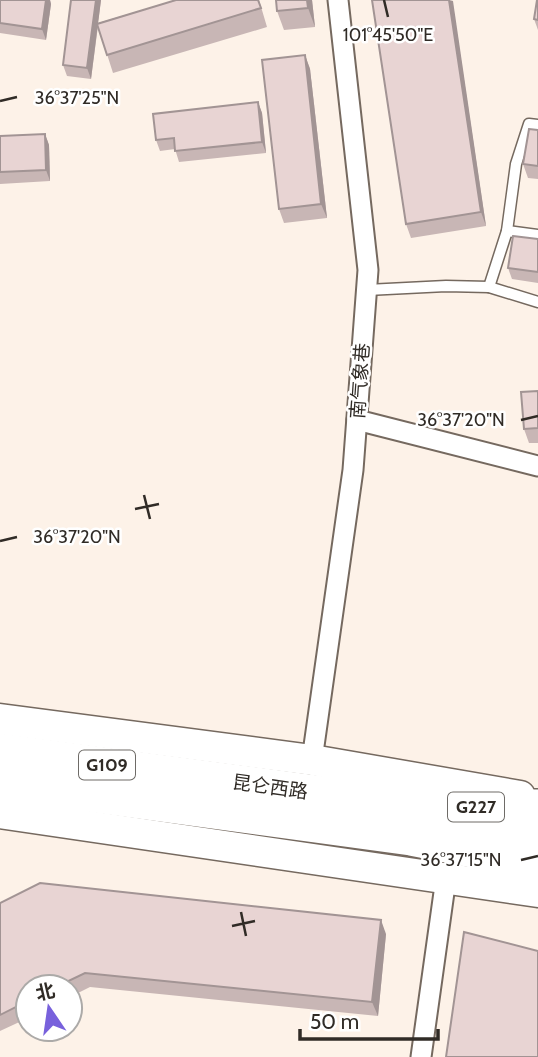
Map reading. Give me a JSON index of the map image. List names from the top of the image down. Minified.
{"streets":{"highway":["G109","昆仑西路","G227"],"street":["南气象巷"]},"crossings":[["昆仑西路","G227"]],"scale_bar":"50 m","north":"top","coordinates":["101°45'50\"E","36°37'25\"N","36°37'20\"N","36°37'15\"N"]}
